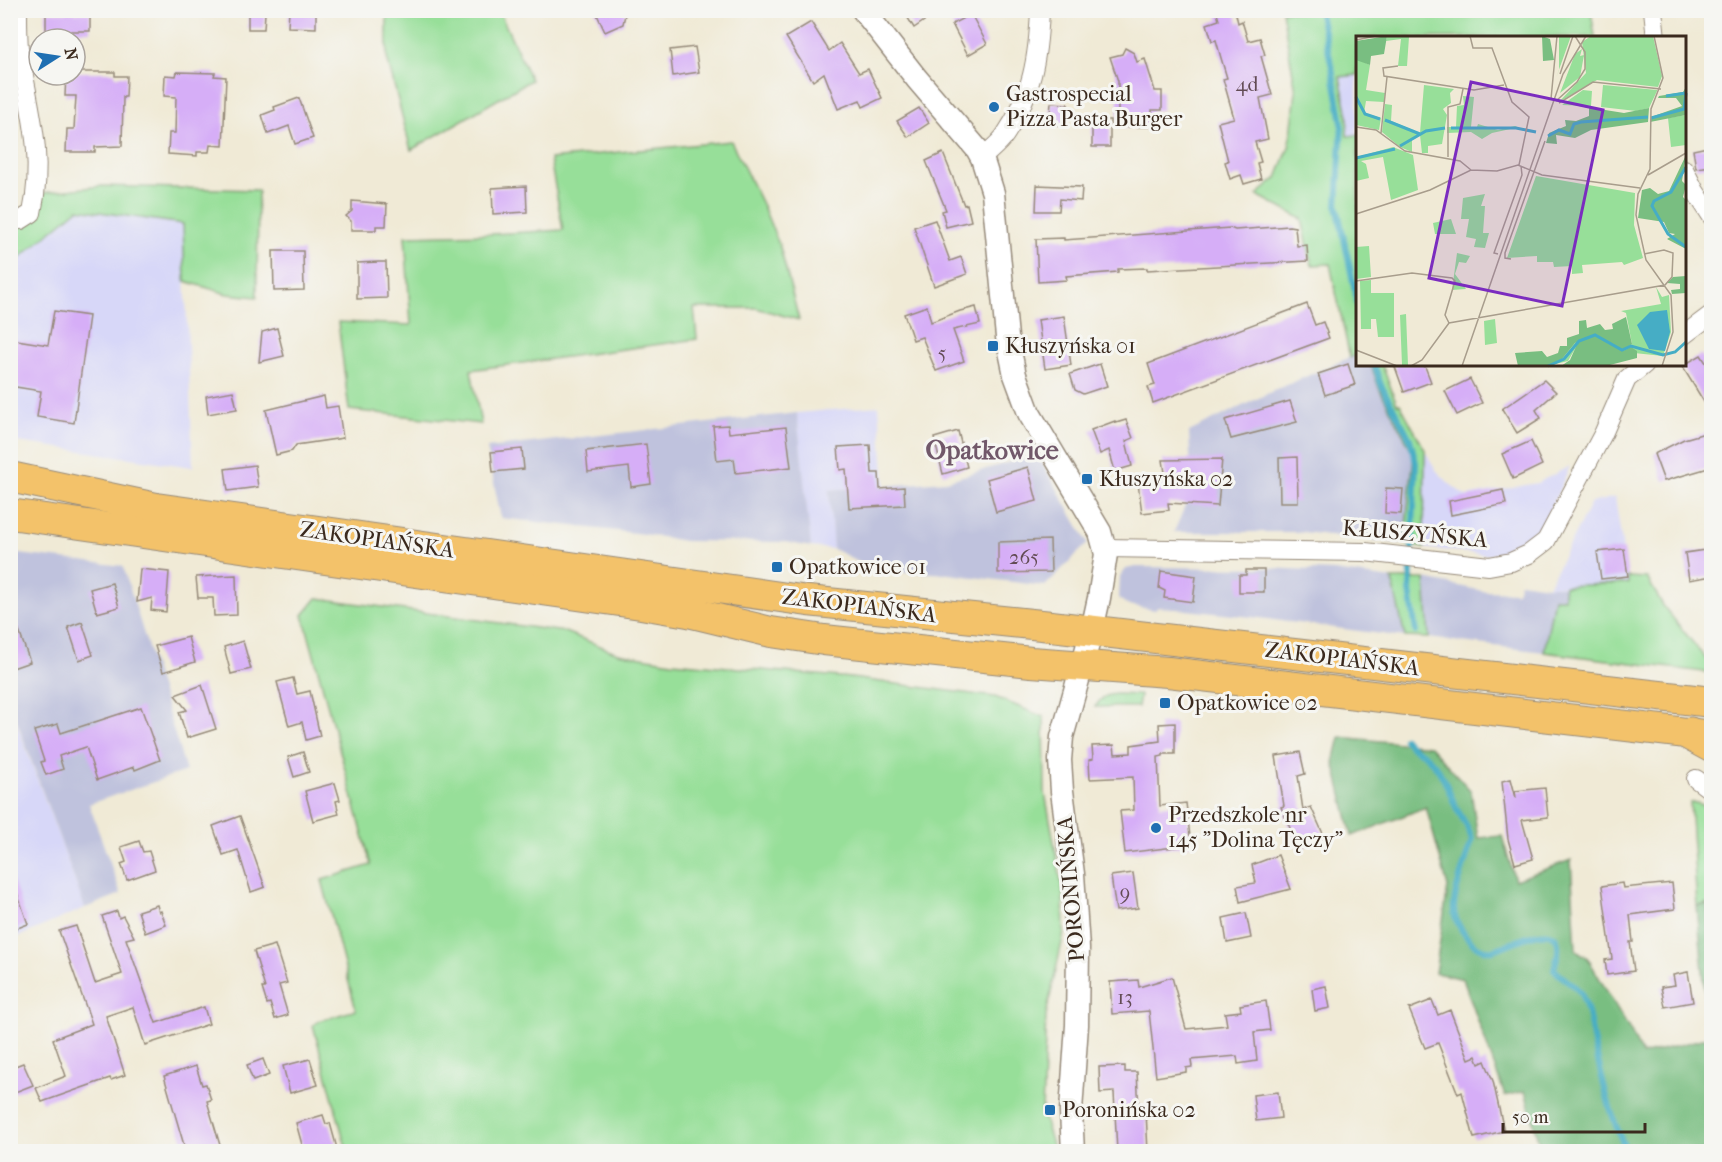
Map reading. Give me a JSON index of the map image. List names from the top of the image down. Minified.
{"streets":{"highway":["ZAKOPIAŃSKA"],"street":["KŁUSZYŃSKA","PORONIŃSKA"]},"crossings":[["KŁUSZYŃSKA","PORONIŃSKA"],["ZAKOPIAŃSKA","PORONIŃSKA"]],"districts":["Opatkowice"],"places":{"other":["Gastrospecial Pizza Pasta Burger","Przedszkole nr 145 \"Dolina Tęczy\""],"transit":["Kłuszyńska 01","Kłuszyńska 02","Opatkowice 01","Opatkowice 02","Poronińska 02"]},"house_numbers":["4d","5","265","9","13"],"scale_bar":"50 m","north":"right"}
